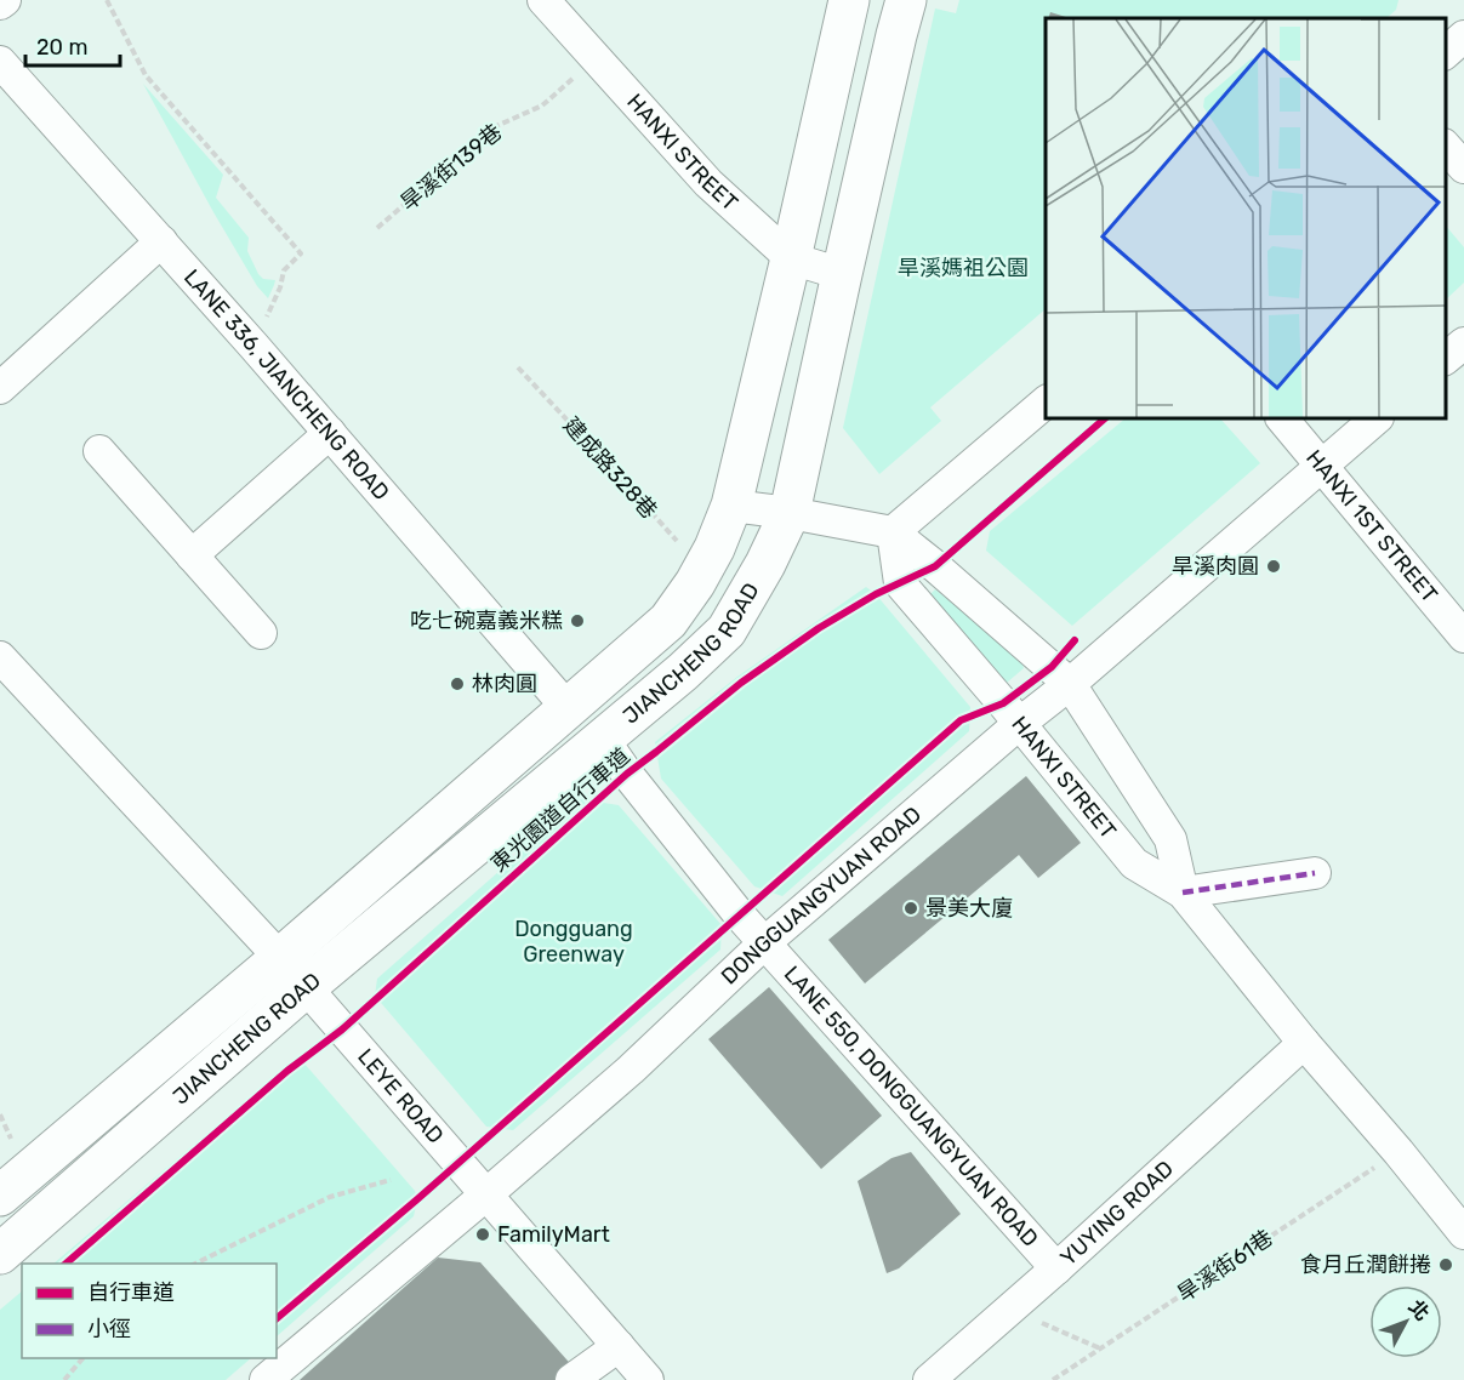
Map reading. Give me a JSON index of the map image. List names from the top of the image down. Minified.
{"streets":{"main road":["JIANCHENG ROAD"],"street":["HANXI STREET","LANE 336, JIANCHENG ROAD","HANXI 1ST STREET","DONGGUANGYUAN ROAD","LEYE ROAD","LANE 550, DONGGUANGYUAN ROAD","YUYING ROAD"],"path":["旱溪街139巷","建成路328巷","旱溪街61巷"],"cycle path":["東光園道自行車道"]},"crossings":[["HANXI STREET","旱溪街139巷"],["HANXI STREET","JIANCHENG ROAD"],["HANXI STREET","DONGGUANGYUAN ROAD"],["HANXI STREET","YUYING ROAD"],["HANXI STREET","旱溪街61巷"],["LANE 336, JIANCHENG ROAD","JIANCHENG ROAD"],["建成路328巷","JIANCHENG ROAD"],["HANXI 1ST STREET","DONGGUANGYUAN ROAD"],["JIANCHENG ROAD","LEYE ROAD"],["JIANCHENG ROAD","LANE 550, DONGGUANGYUAN ROAD"],["DONGGUANGYUAN ROAD","LEYE ROAD"],["DONGGUANGYUAN ROAD","LANE 550, DONGGUANGYUAN ROAD"],["LANE 550, DONGGUANGYUAN ROAD","YUYING ROAD"]],"parks":["旱溪媽祖公園","Dongguang Greenway"],"places":["旱溪肉圓","吃七碗嘉義米糕","林肉圓","景美大廈","FamilyMart","食月丘潤餅捲"],"legend":["自行車道","小徑"],"scale_bar":"20 m","north":"top right"}
